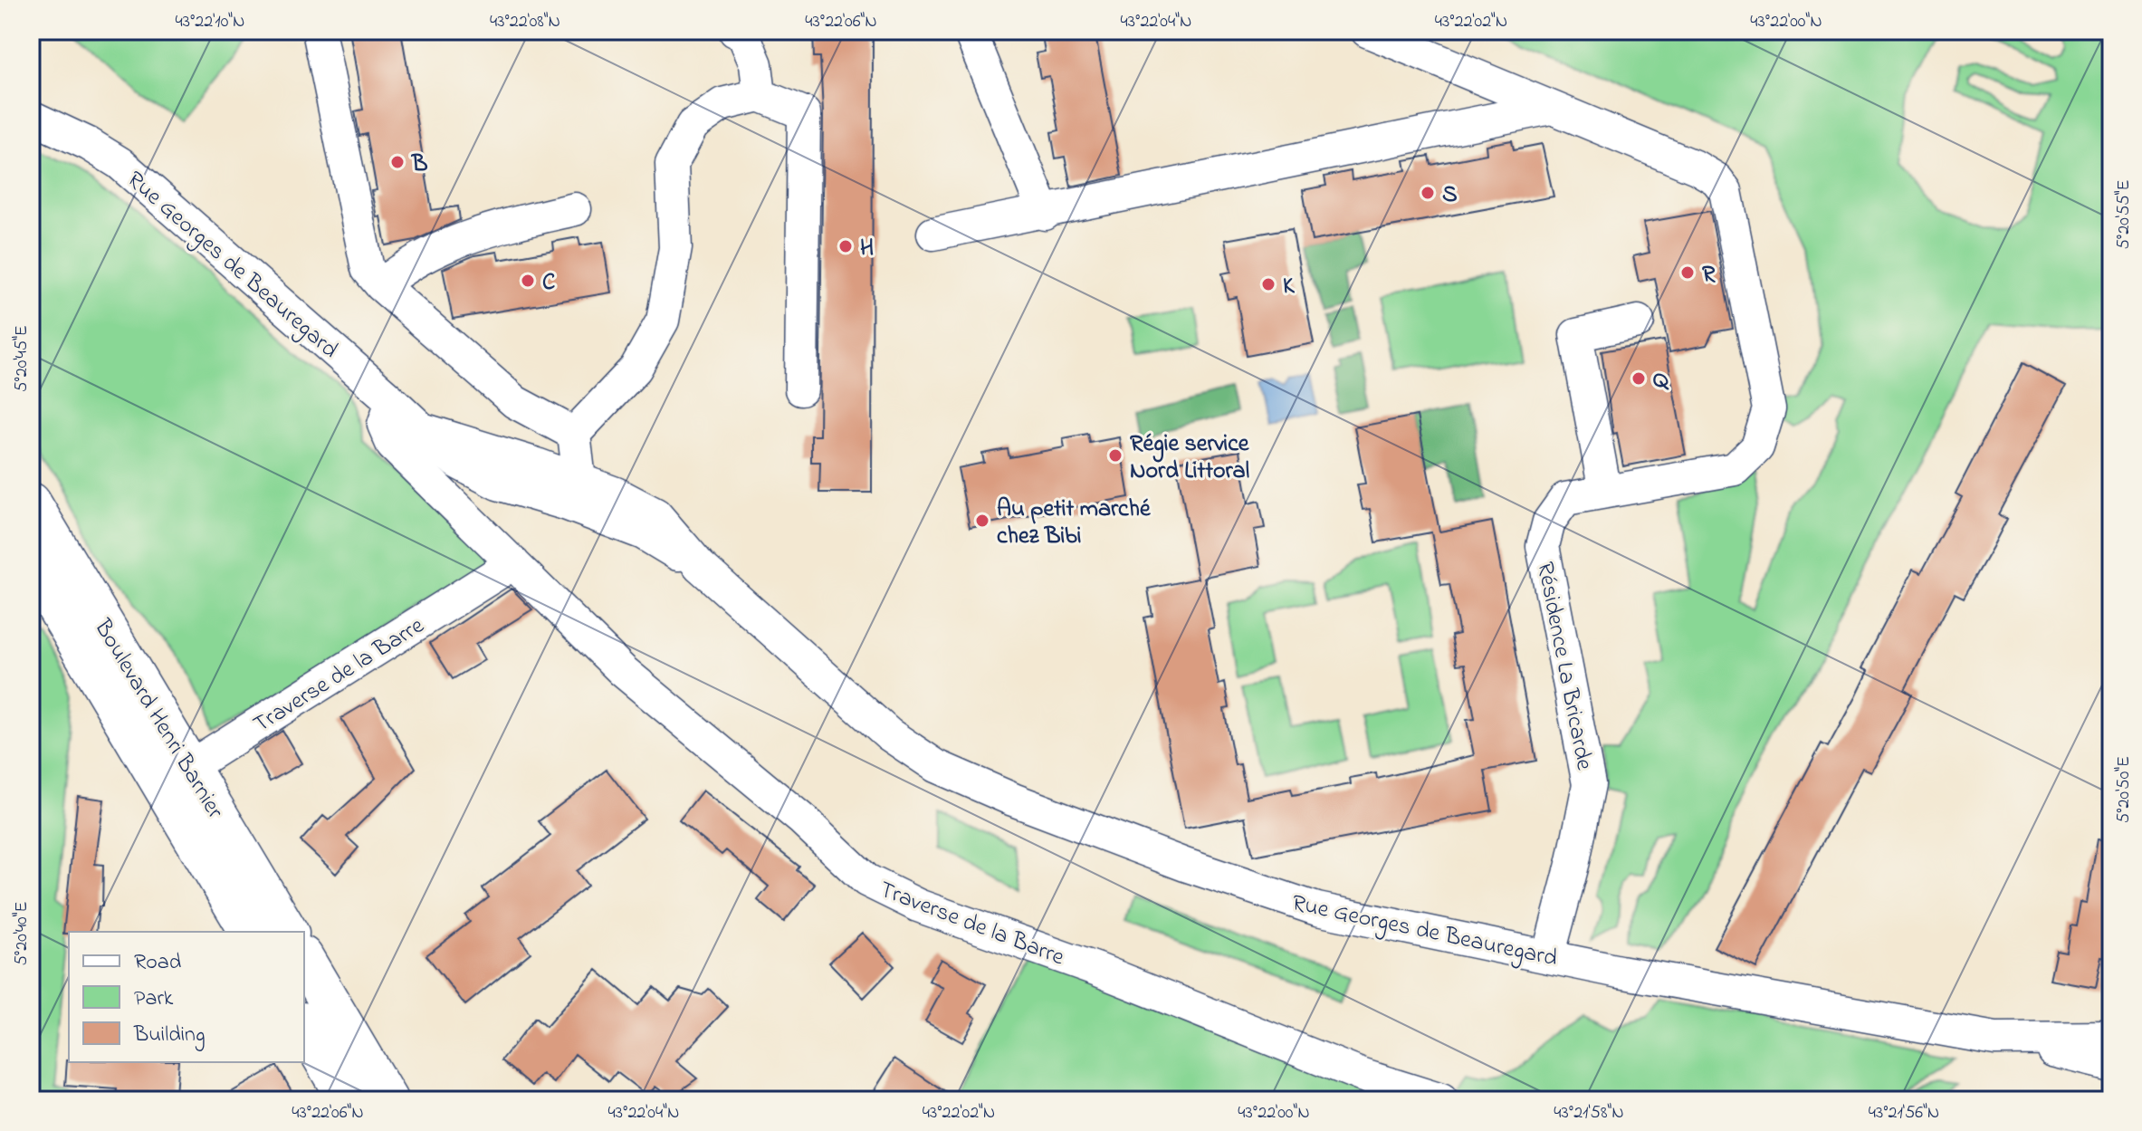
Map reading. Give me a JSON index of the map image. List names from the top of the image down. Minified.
{"streets":{"main road":["Boulevard Henri Barnier"],"street":["Rue Georges de Beauregard","Résidence La Bricarde","Traverse de la Barre"]},"crossings":[["Rue Georges de Beauregard","Résidence La Bricarde"],["Rue Georges de Beauregard","Traverse de la Barre"],["Traverse de la Barre","Boulevard Henri Barnier"]],"places":["B","S","H","R","C","K","Q","Régie service Nord Littoral","Au petit marché chez Bibi"],"legend":["Road","Park","Building"],"coordinates":["43°22'10\"N","43°22'08\"N","43°22'06\"N","43°22'04\"N","43°22'02\"N","43°22'00\"N","5°20'55\"E","5°20'45\"E","5°20'50\"E","5°20'40\"E","43°21'58\"N","43°21'56\"N"]}
